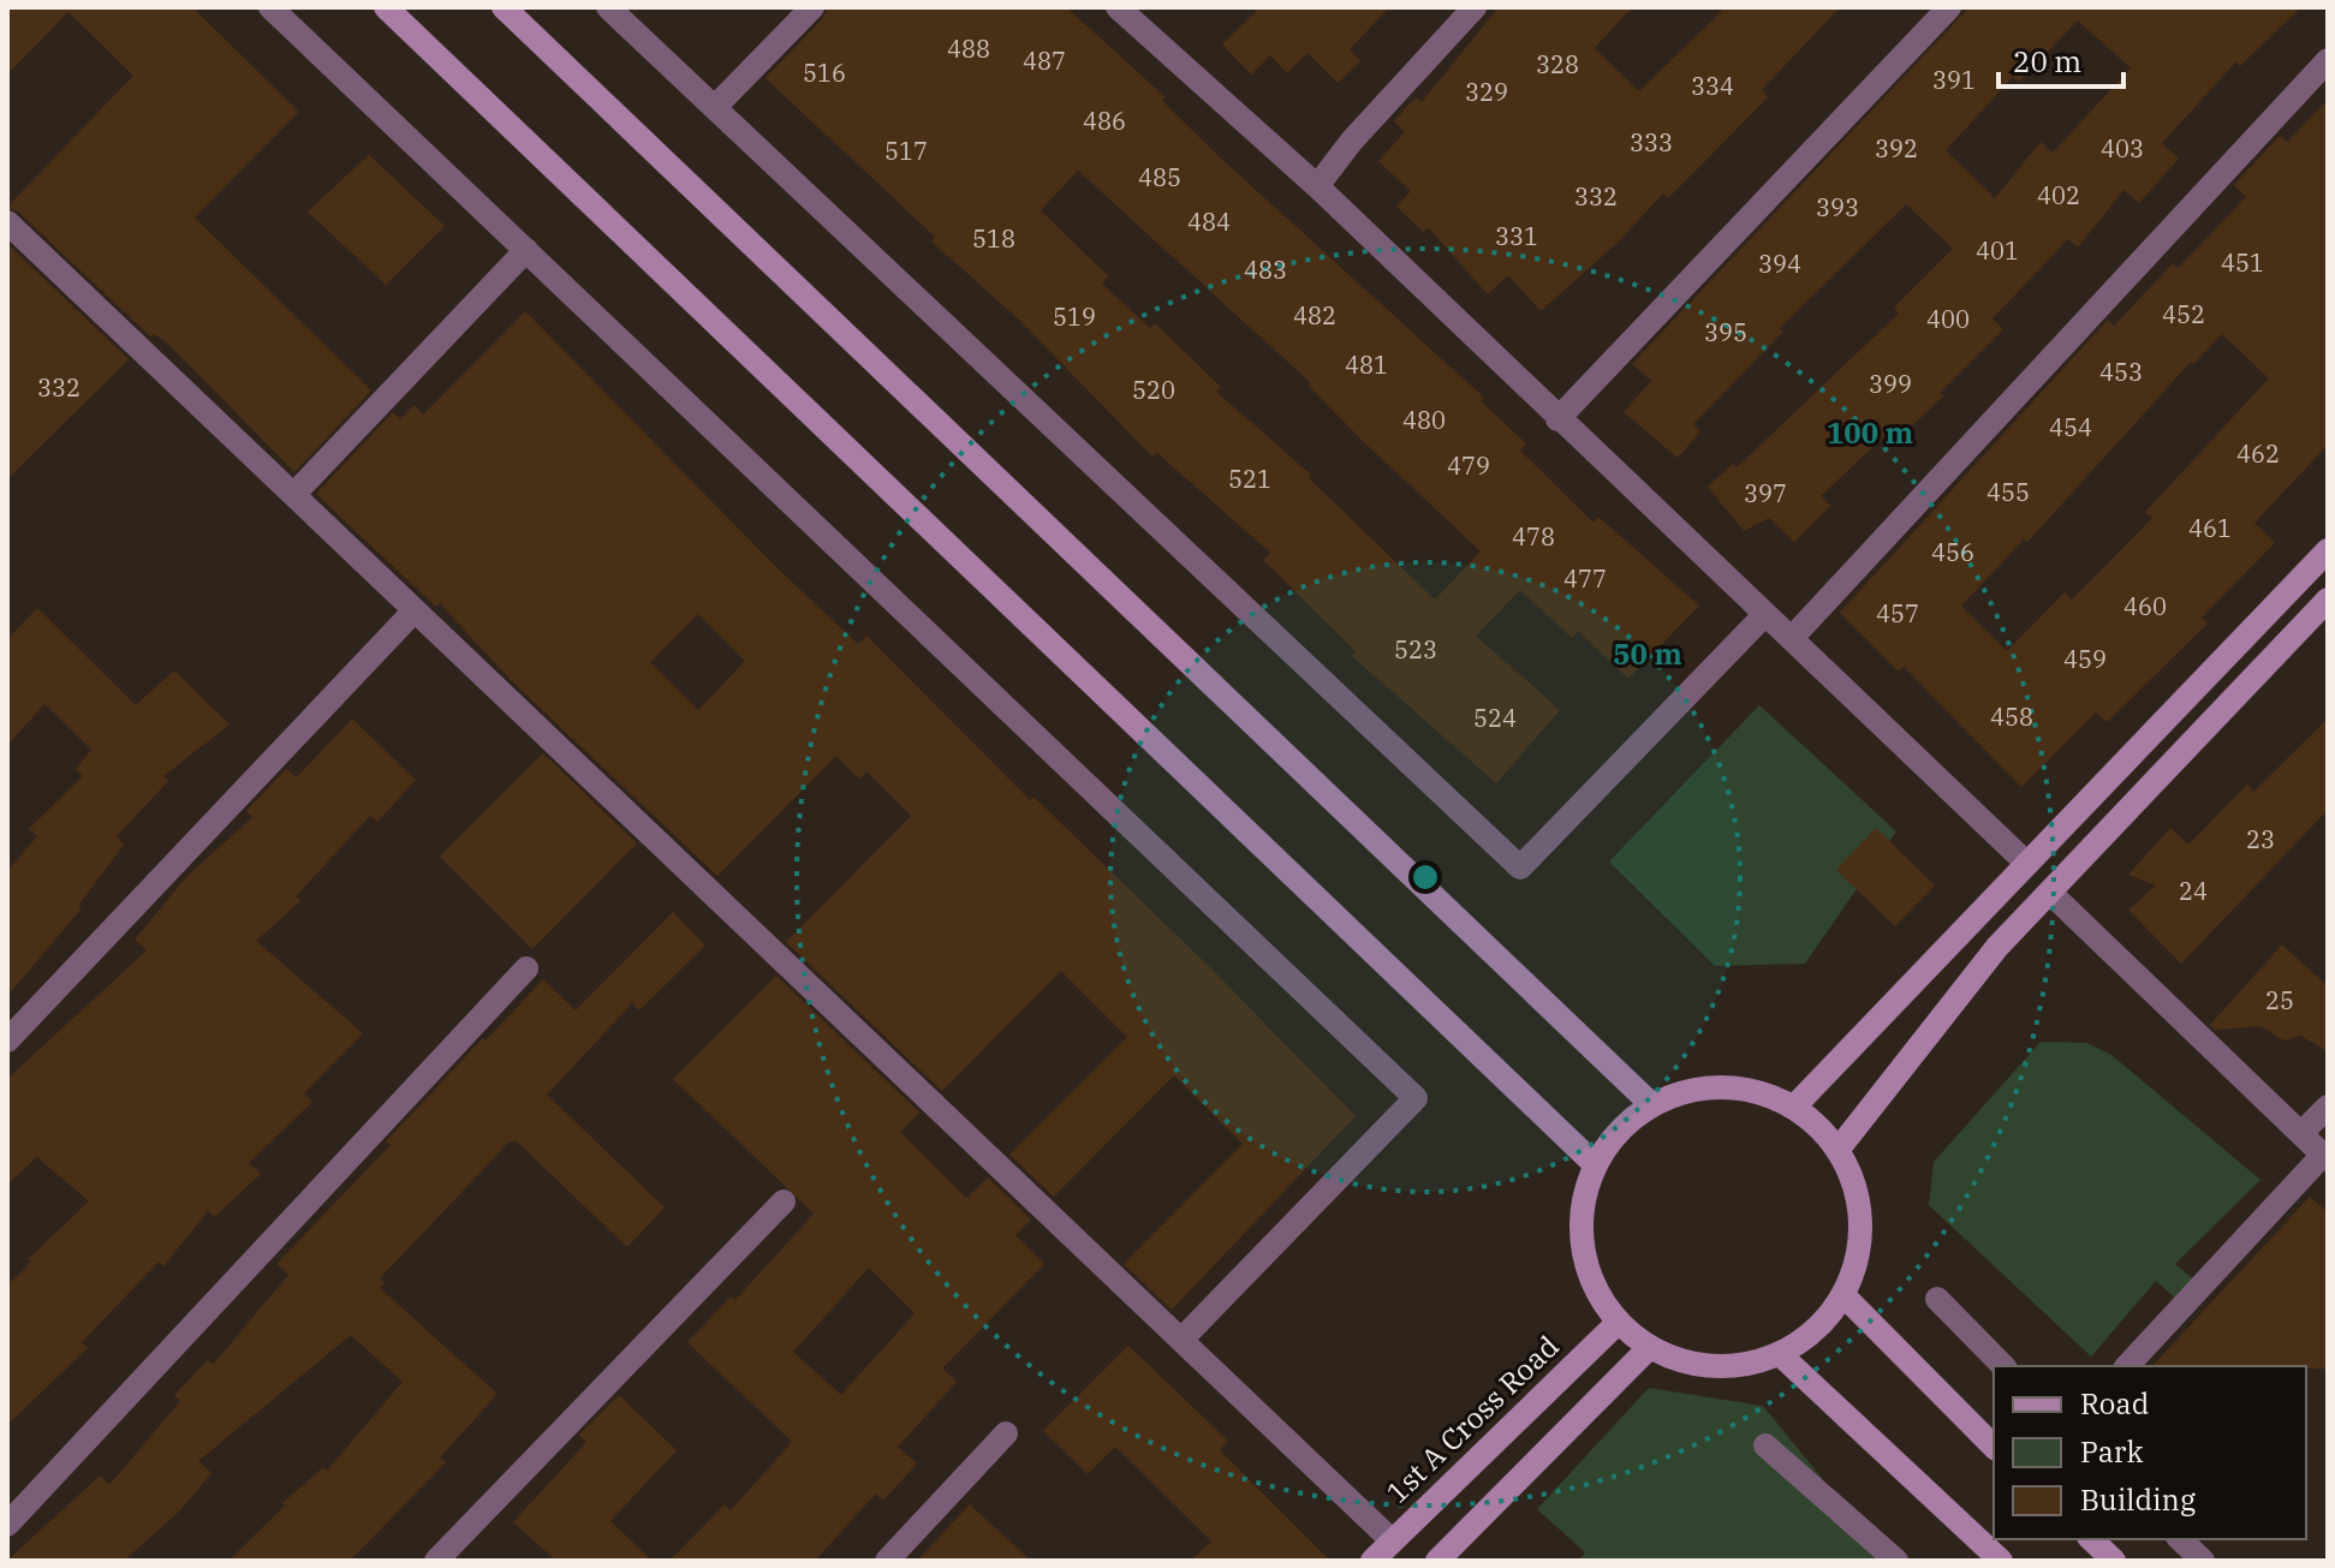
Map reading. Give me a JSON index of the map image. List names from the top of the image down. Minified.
{"streets":{"main road":["1st A Cross Road"]},"house_numbers":["488","487","328","516","391","334","329","486","333","392","403","517","485","402","332","393","484","331","518","401","451","394","483","452","482","519","400","395","481","453","399","332","520","480","454","462","479","521","455","397","461","478","456","477","460","457","523","459","458","524","23","24","25"],"legend":["Road","Park","Building"],"scale_bar":"20 m","rings":["100 m","50 m"]}
